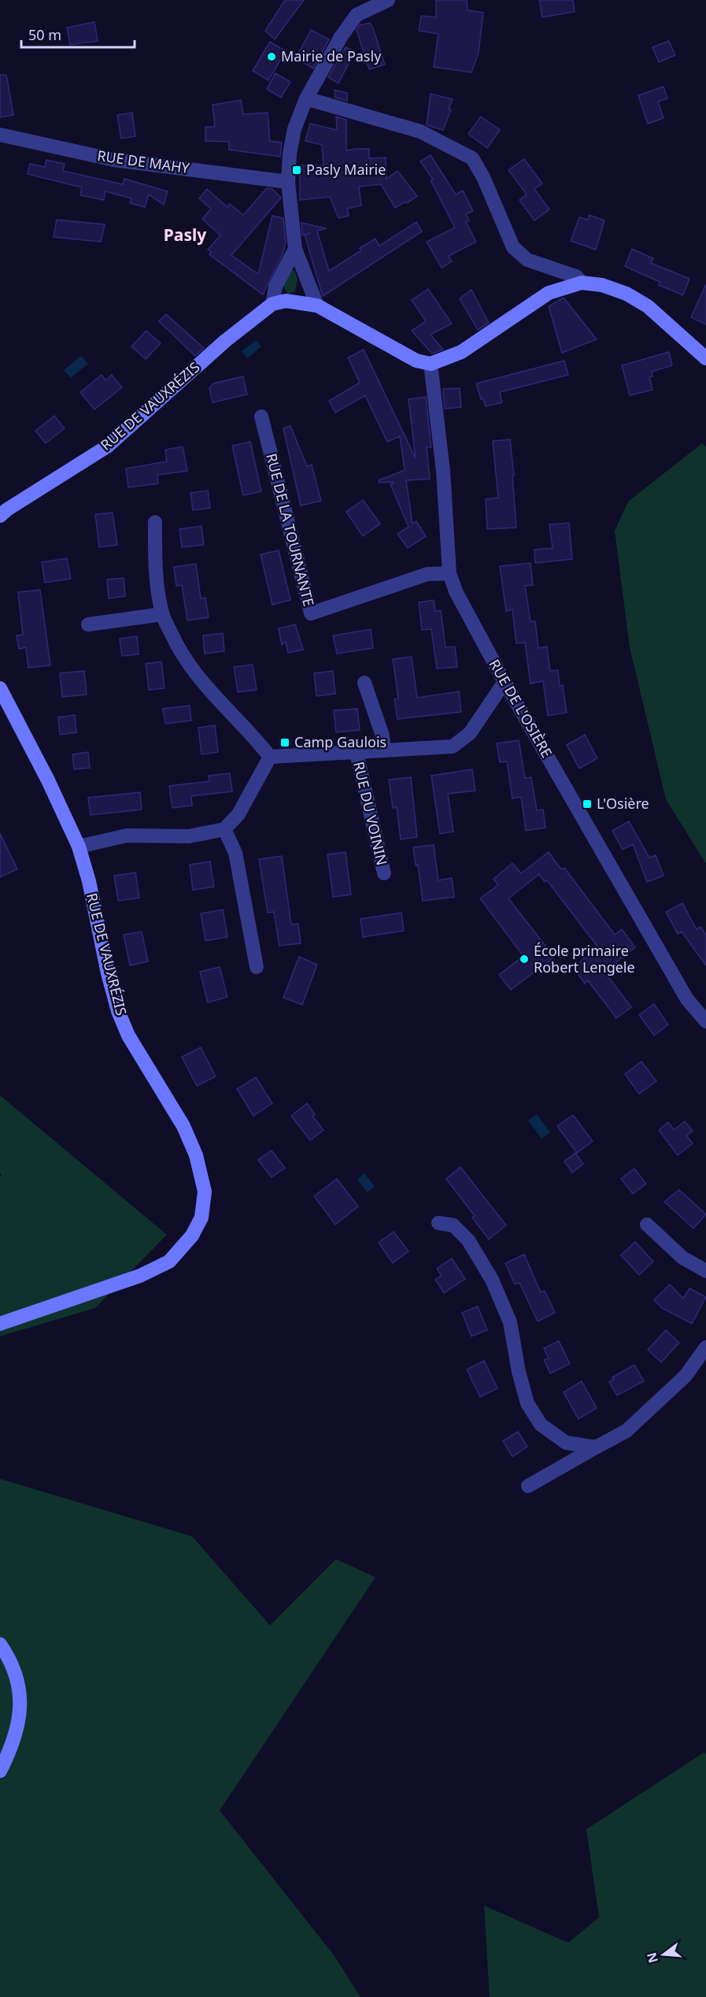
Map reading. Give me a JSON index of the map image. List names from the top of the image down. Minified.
{"streets":{"street":["RUE DE MAHY","RUE DE VAUXRÉZIS","RUE DE LA TOURNANTE","RUE DE L'OSIÈRE","RUE DU VOININ"]},"crossings":[["RUE DE LA TOURNANTE","RUE DE L'OSIÈRE"]],"districts":["Pasly"],"places":{"other":["Mairie de Pasly","École primaire Robert Lengele"],"transit":["Pasly Mairie","Camp Gaulois","L'Osière"]},"scale_bar":"50 m","north":"left"}
